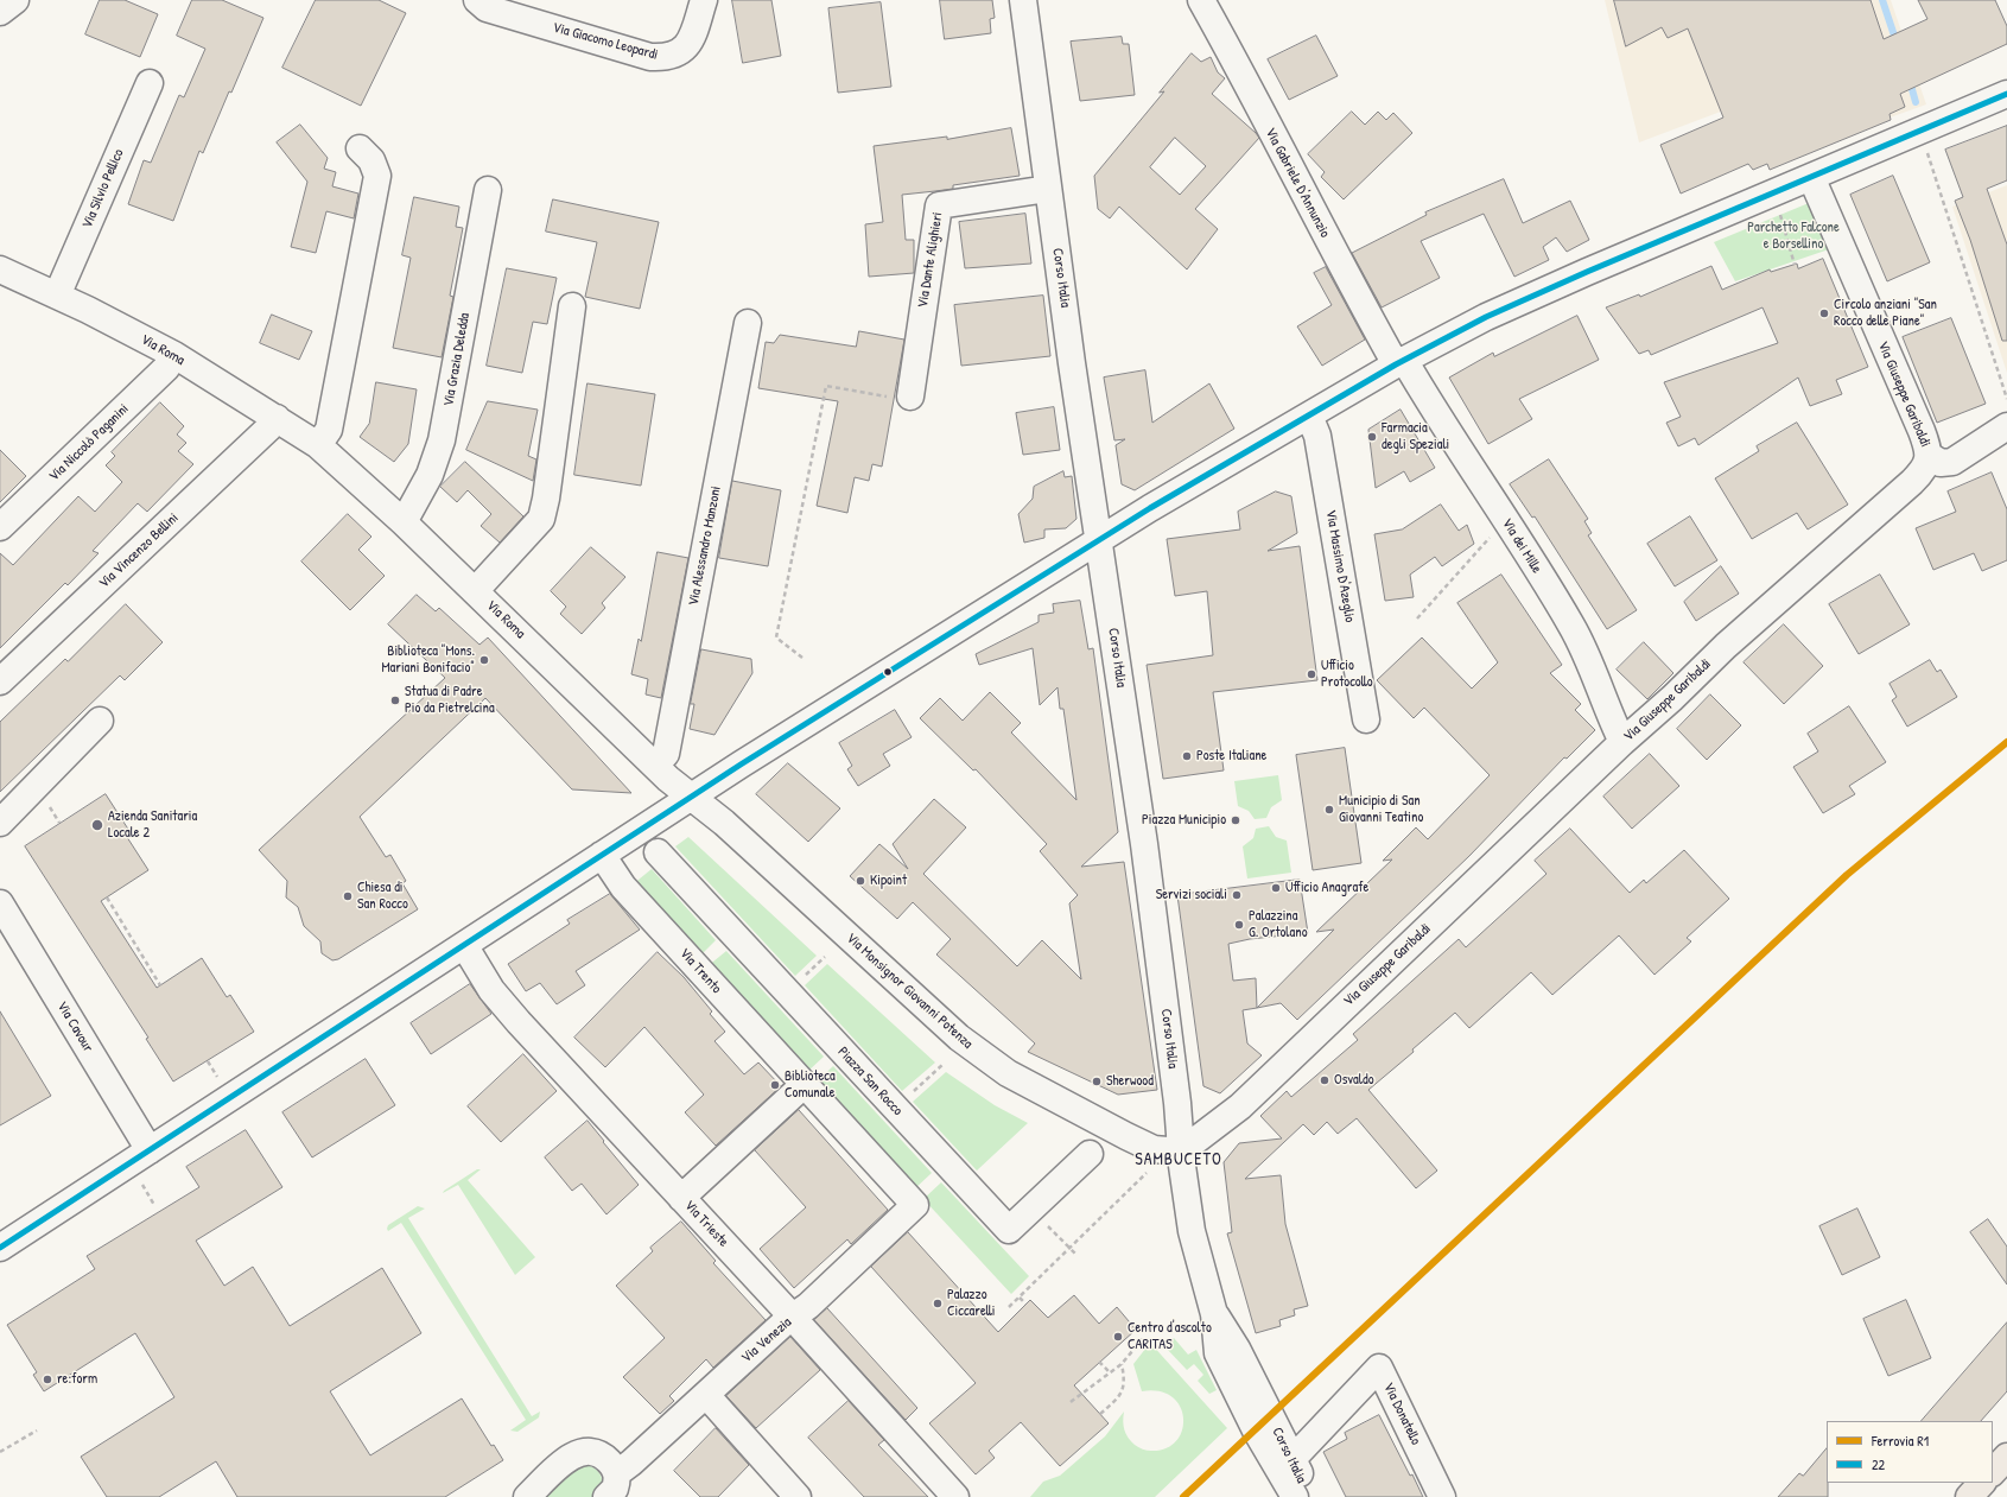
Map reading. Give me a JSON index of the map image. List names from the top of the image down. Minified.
{"streets":{"street":["Via Giacomo Leopardi","Via Gabriele D'Annunzio","Via Silvio Pellico","Via Dante Alighieri","Corso Italia","Via Roma","Via Grazia Deledda","Via Giuseppe Garibaldi","Via Niccolò Paganini","Via Alessandro Manzoni","Via dei Mille","Via Vincenzo Bellini","Via Massimo D'Azeglio","Via Trento","Via Monsignor Giovanni Potenza","Via Cavour","Piazza San Rocco","Via Trieste","Via Venezia","Via Donatello"]},"crossings":[["Via Gabriele D'Annunzio","Via dei Mille"],["Via Silvio Pellico","Via Roma"],["Via Dante Alighieri","Corso Italia"],["Corso Italia","Via Giuseppe Garibaldi"],["Corso Italia","Via Monsignor Giovanni Potenza"],["Corso Italia","Via Donatello"],["Via Roma","Via Grazia Deledda"],["Via Roma","Via Niccolò Paganini"],["Via Roma","Via Alessandro Manzoni"],["Via Roma","Via Vincenzo Bellini"],["Via Roma","Via Monsignor Giovanni Potenza"],["Via Giuseppe Garibaldi","Via dei Mille"],["Via Giuseppe Garibaldi","Via Monsignor Giovanni Potenza"],["Via Trento","Via Venezia"],["Via Trieste","Via Venezia"]],"districts":["SAMBUCETO"],"parks":["Parchetto Falcone e Borsellino"],"places":["Circolo anziani \"San Rocco delle Piane\"","Farmacia degli Speziali","Biblioteca \"Mons. Mariani Bonifacio\"","Ufficio Protocollo","Statua di Padre Pio da Pietrelcina","Poste Italiane","Municipio di San Giovanni Teatino","Piazza Municipio","Azienda Sanitaria Locale 2","Kipoint","Ufficio Anagrafe","Servizi sociali","Chiesa di San Rocco","Palazzina G. Ortolano","Osvaldo","Sherwood","Biblioteca Comunale","Palazzo Ciccarelli","Centro d'ascolto CARITAS","re:form"],"lines":["transit line 22","rail line R1"],"legend":["Ferrovia R1","22"]}
